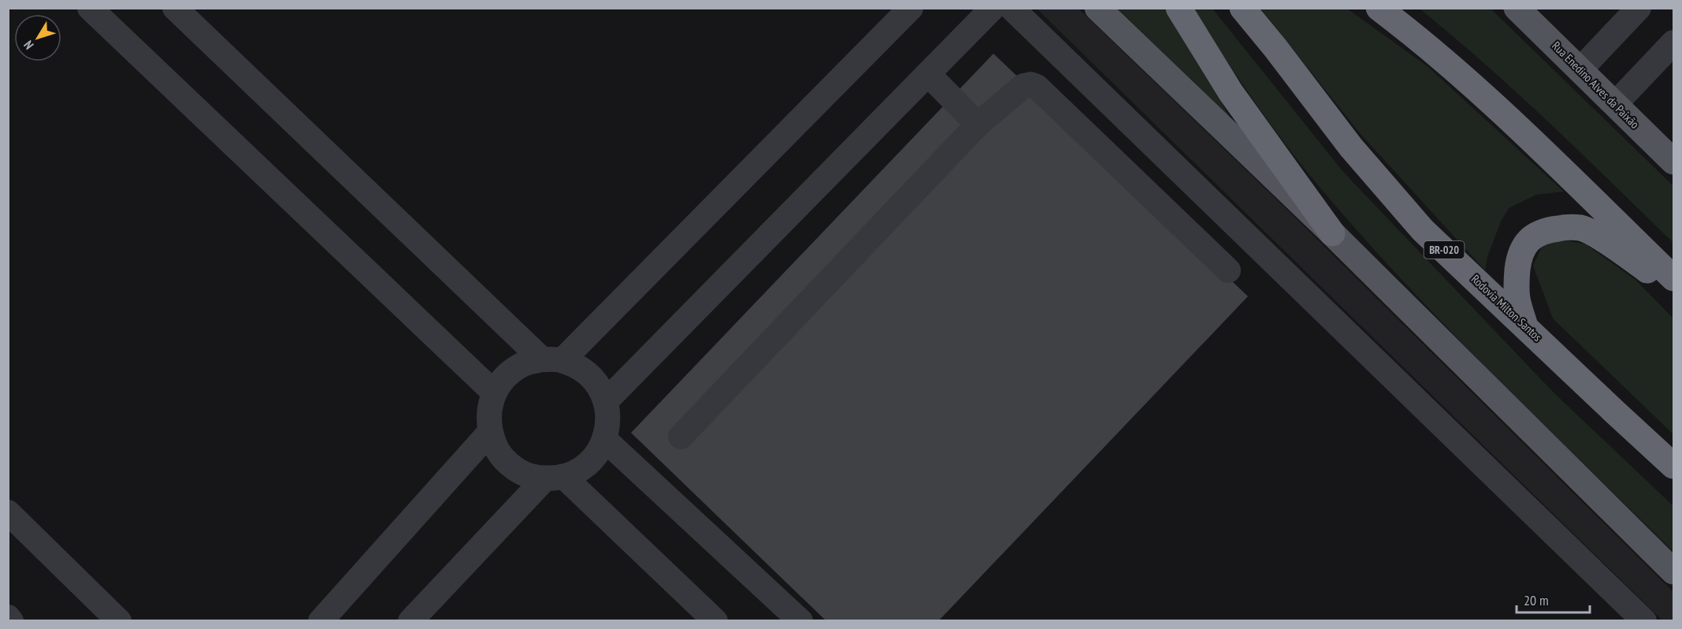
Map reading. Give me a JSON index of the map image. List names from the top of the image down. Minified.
{"streets":{"highway":["BR-020","Rodovia Milton Santos"],"main road":["Rua Enedino Alves da Paixão"]},"scale_bar":"20 m","north":"bottom left"}
